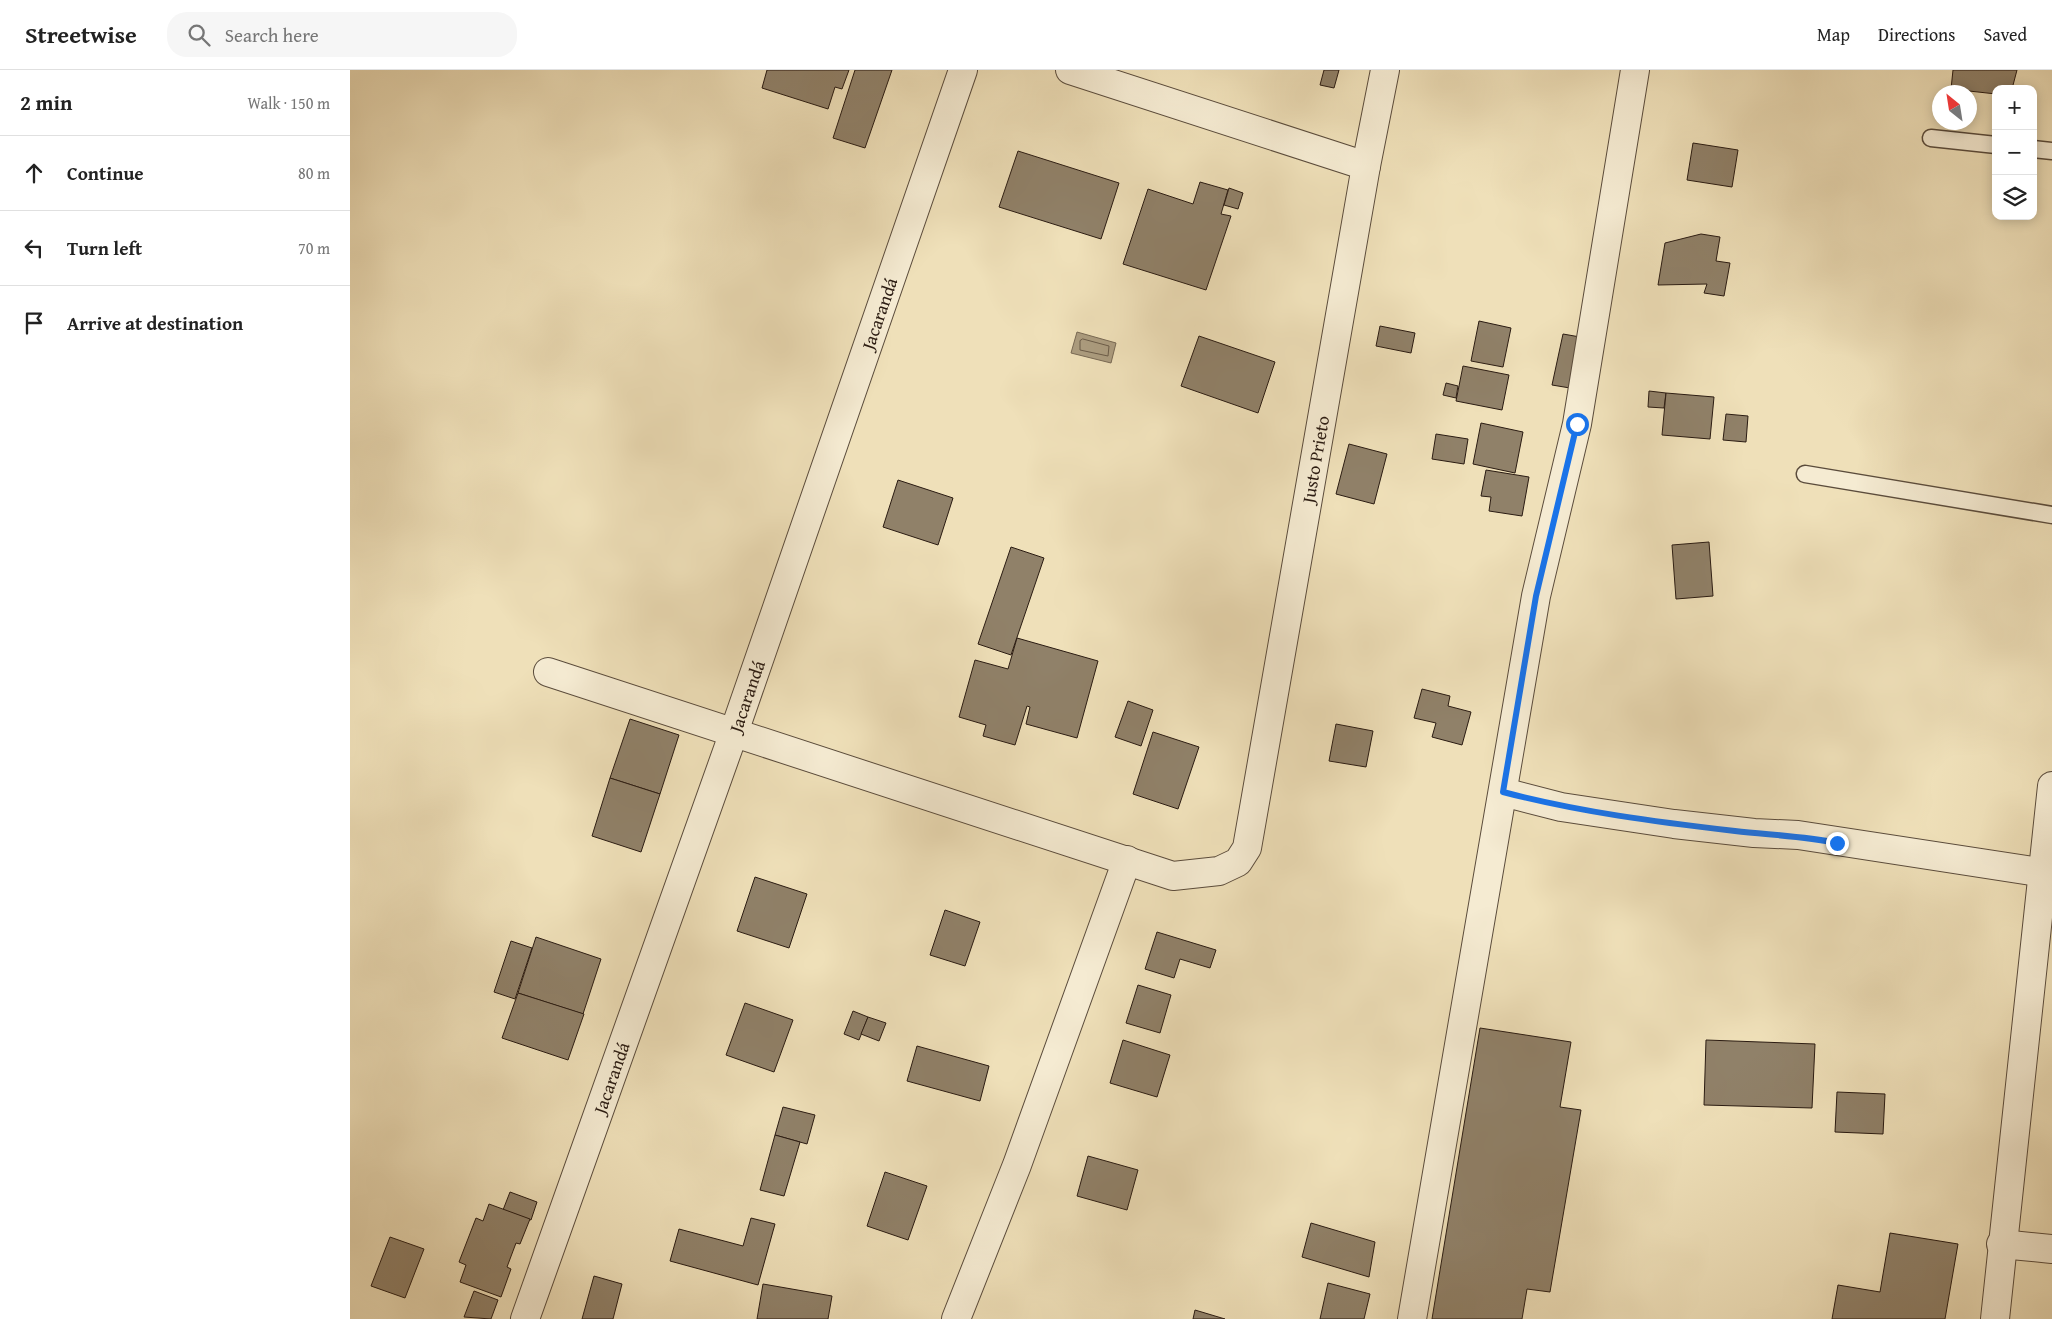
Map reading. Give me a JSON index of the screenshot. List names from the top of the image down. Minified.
{"streets":{"street":["Jacarandá","Justo Prieto"]},"north":"top left","page":{"header":"Streetwise","search":"Search here","nav":["Map","Directions","Saved"],"heading":["2 min","Walk · 150 m"],"map_buttons":["+","−"],"list":[["Continue","80 m"],["Turn left","70 m"],"Arrive at destination"]}}
